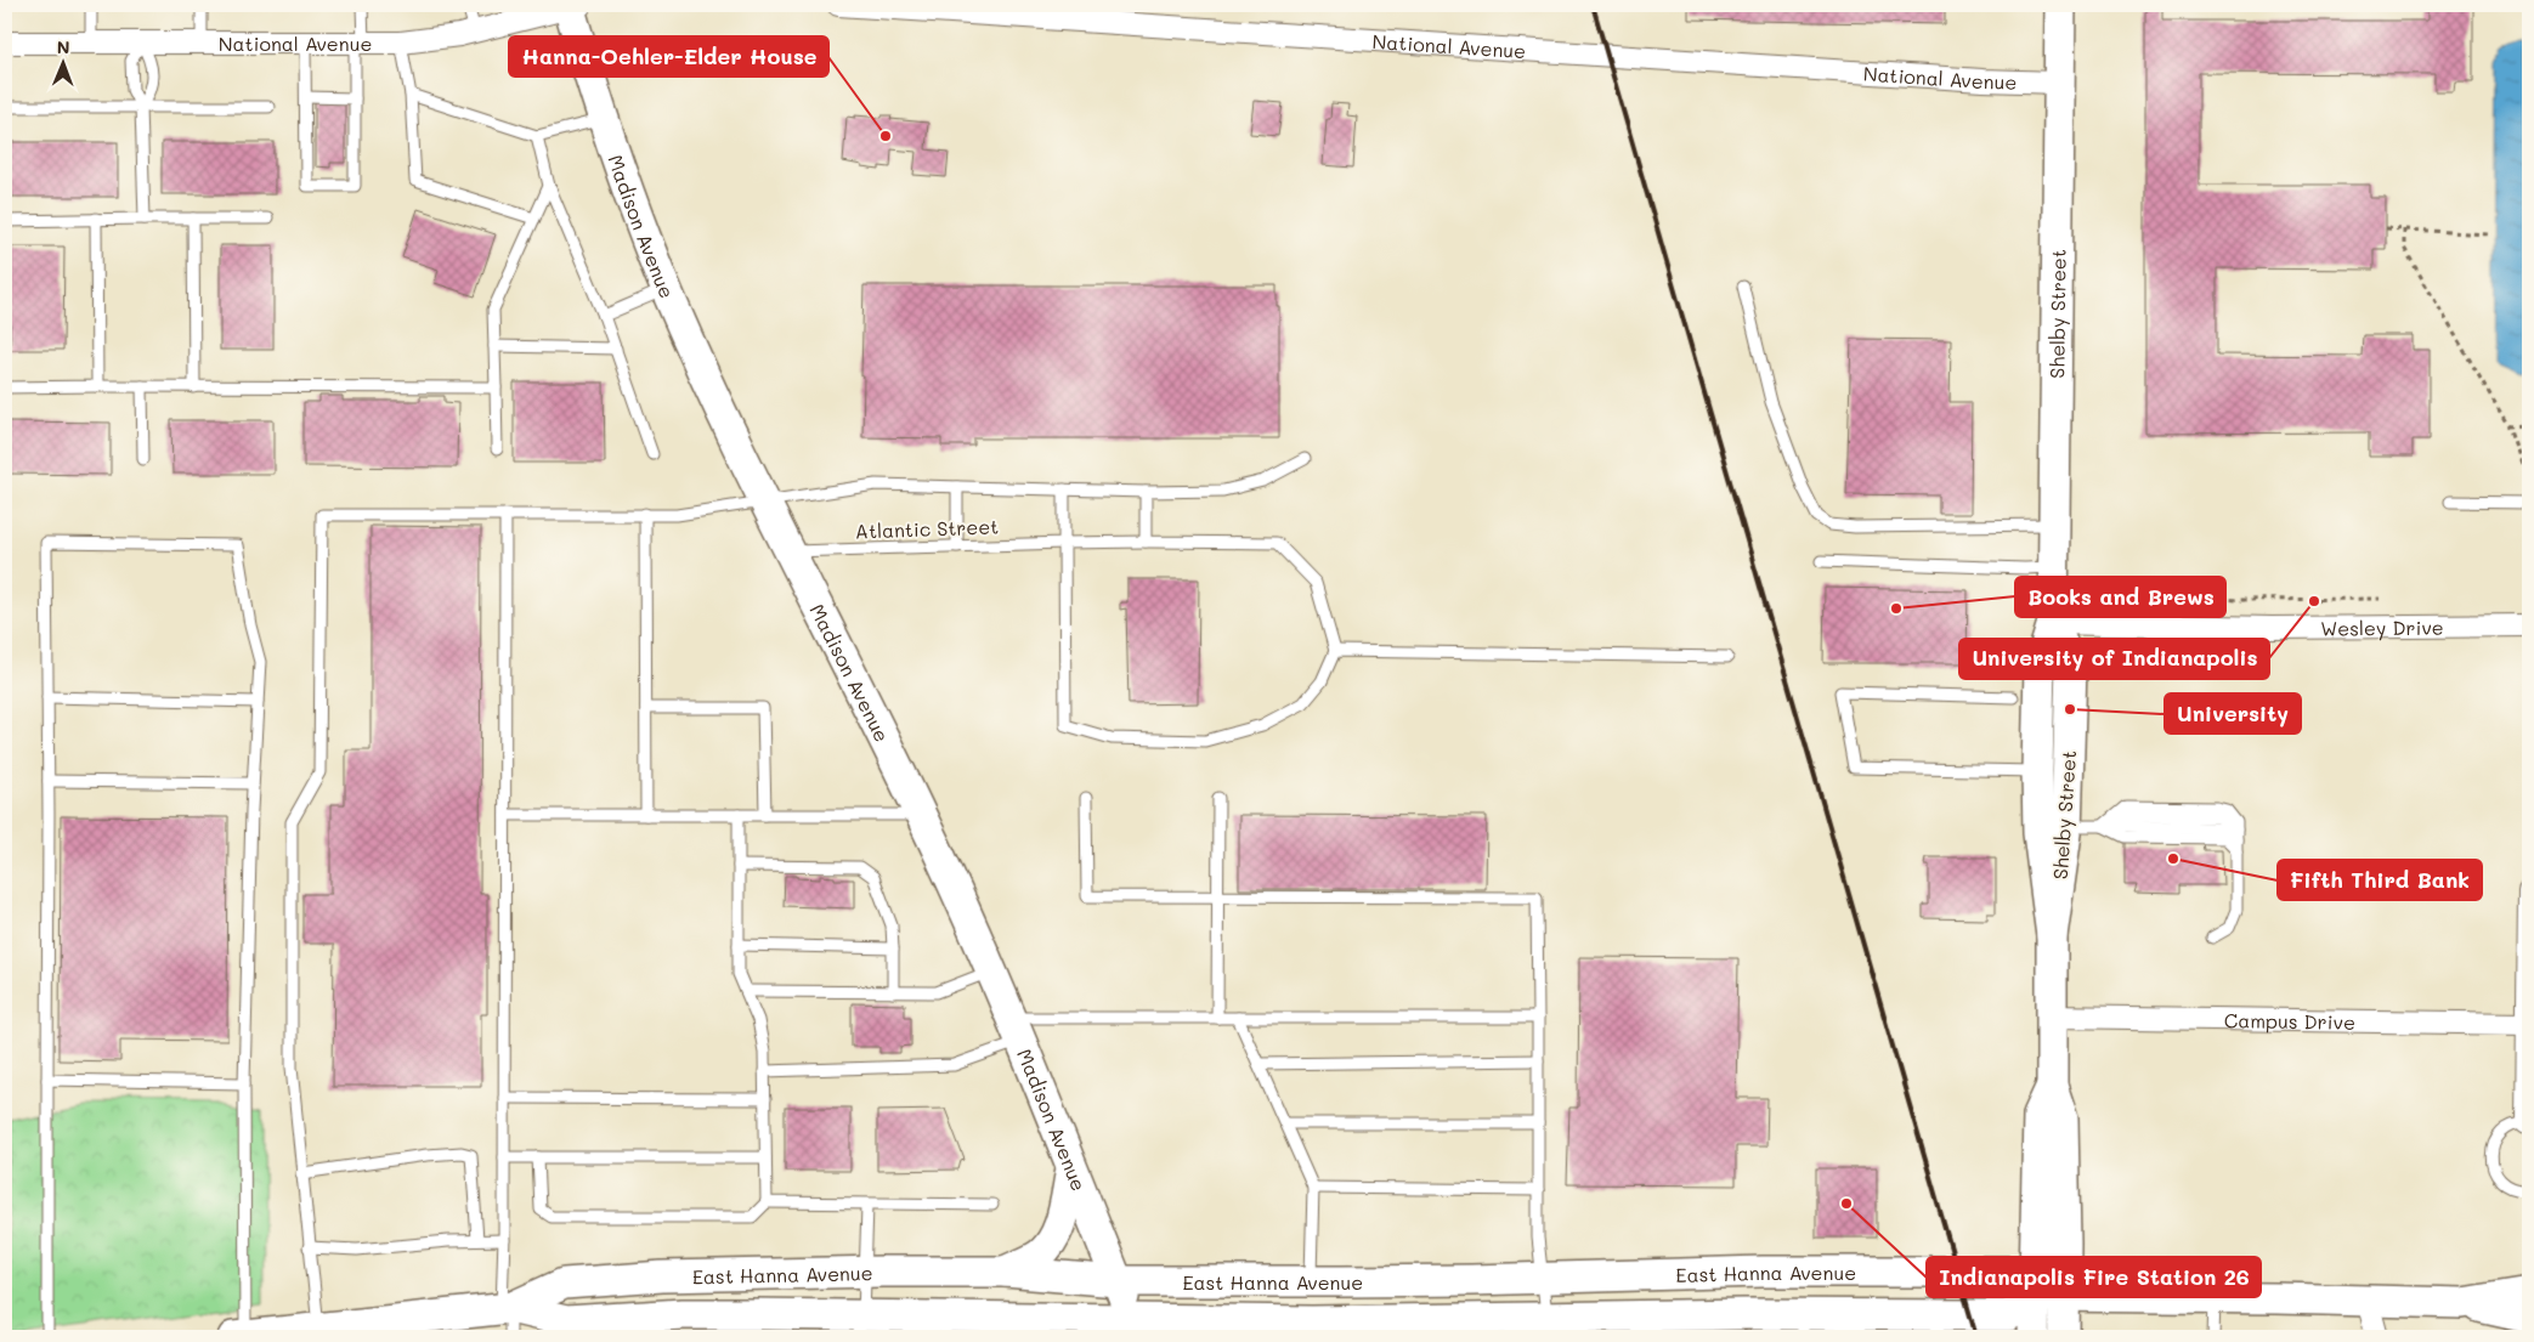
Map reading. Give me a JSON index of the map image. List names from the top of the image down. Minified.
{"streets":{"main road":["Madison Avenue","Shelby Street","East Hanna Avenue"],"street":["National Avenue","Wesley Drive","Campus Drive"],"lane":["Atlantic Street"]},"crossings":[["National Avenue","Madison Avenue"],["National Avenue","Shelby Street"],["Madison Avenue","Atlantic Street"],["Madison Avenue","East Hanna Avenue"],["Shelby Street","Wesley Drive"],["Shelby Street","Campus Drive"],["Shelby Street","East Hanna Avenue"]],"places":["Hanna-Oehler-Elder House","University of Indianapolis","Books and Brews","University","Fifth Third Bank","Indianapolis Fire Station 26"],"north":"top"}
